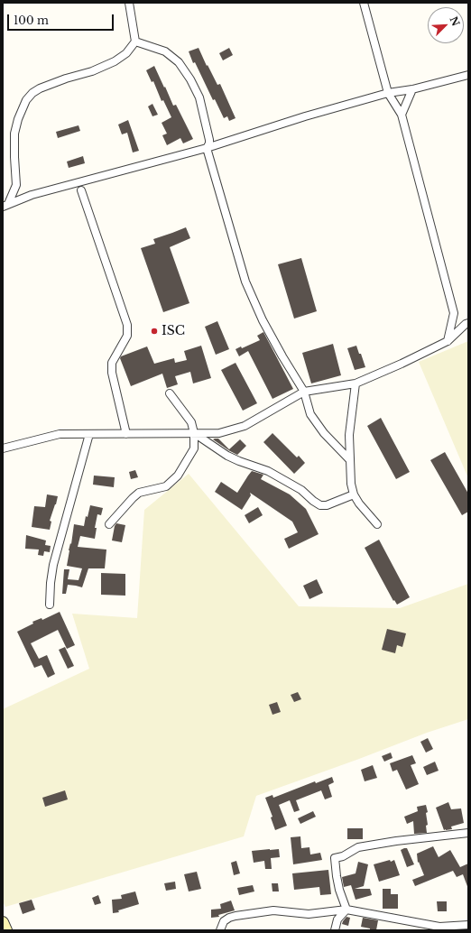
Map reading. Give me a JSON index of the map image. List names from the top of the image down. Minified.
{"places":["ISC"],"scale_bar":"100 m","north":"top right"}
